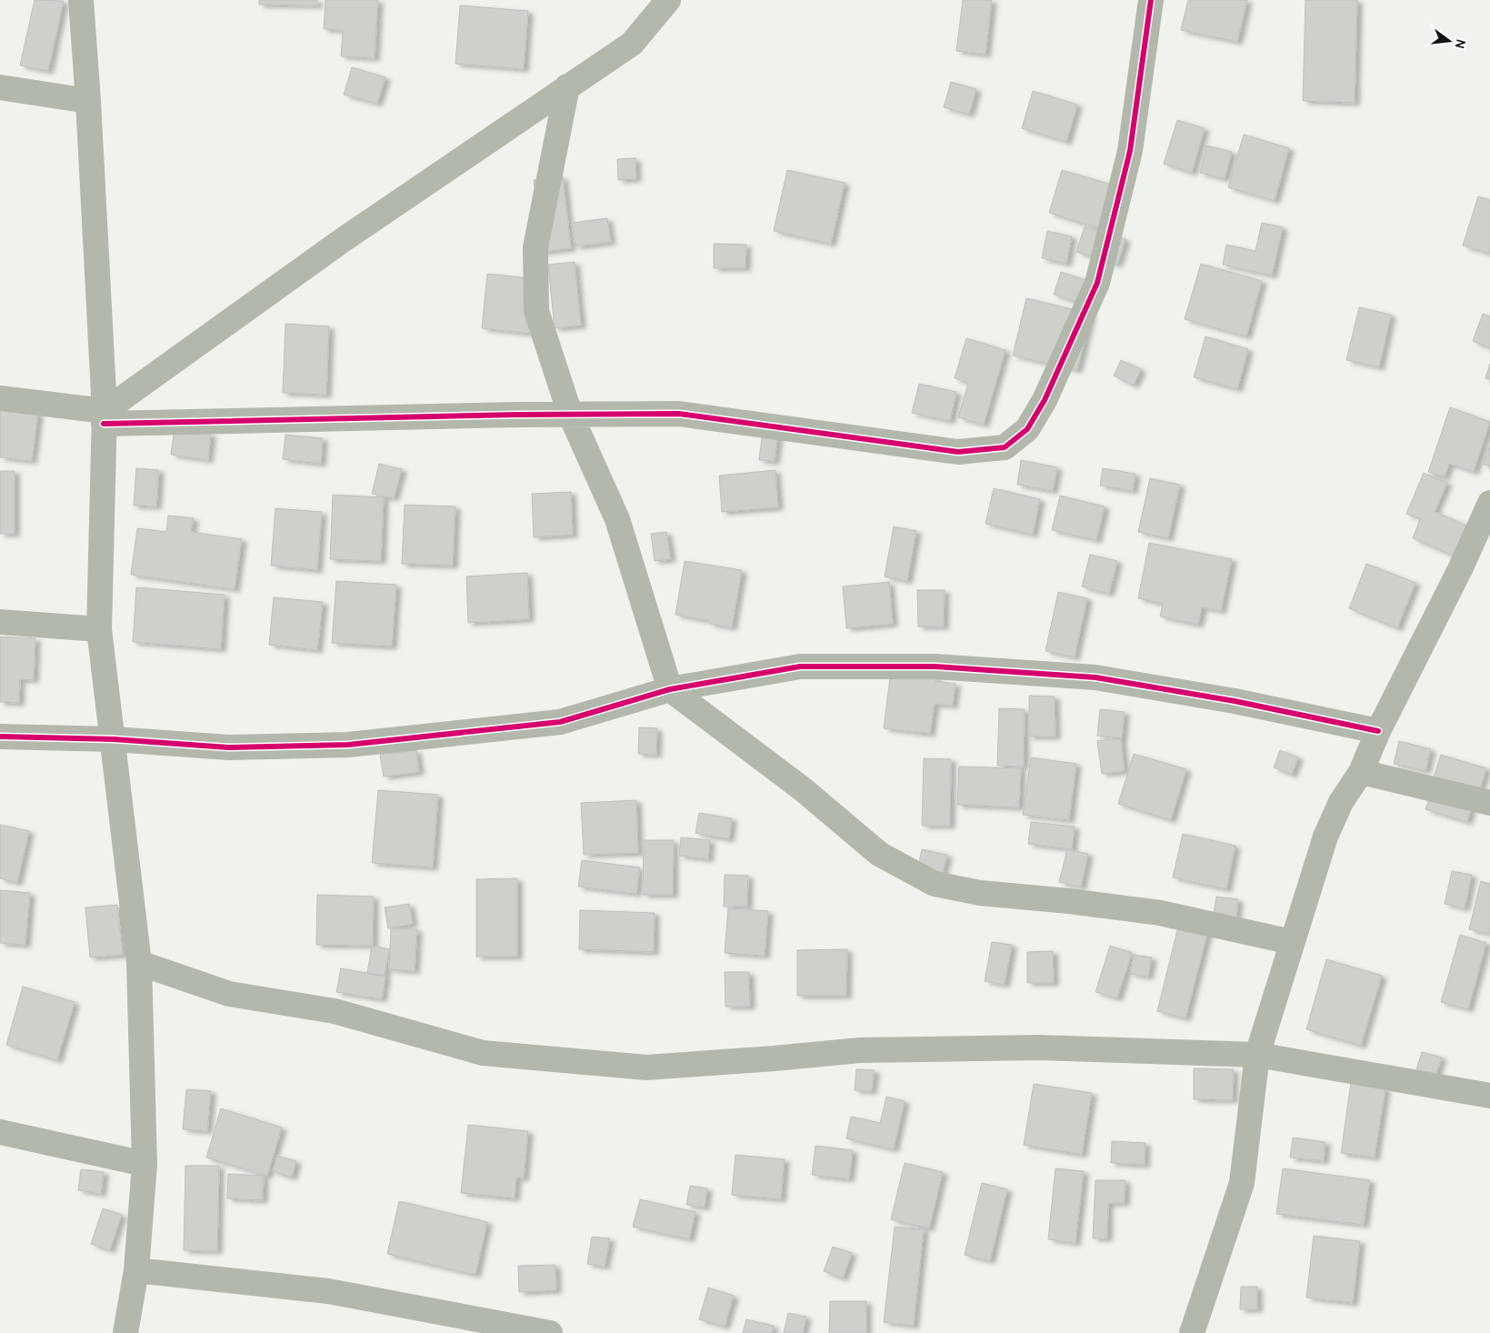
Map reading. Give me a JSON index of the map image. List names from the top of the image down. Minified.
{"north":"right"}
